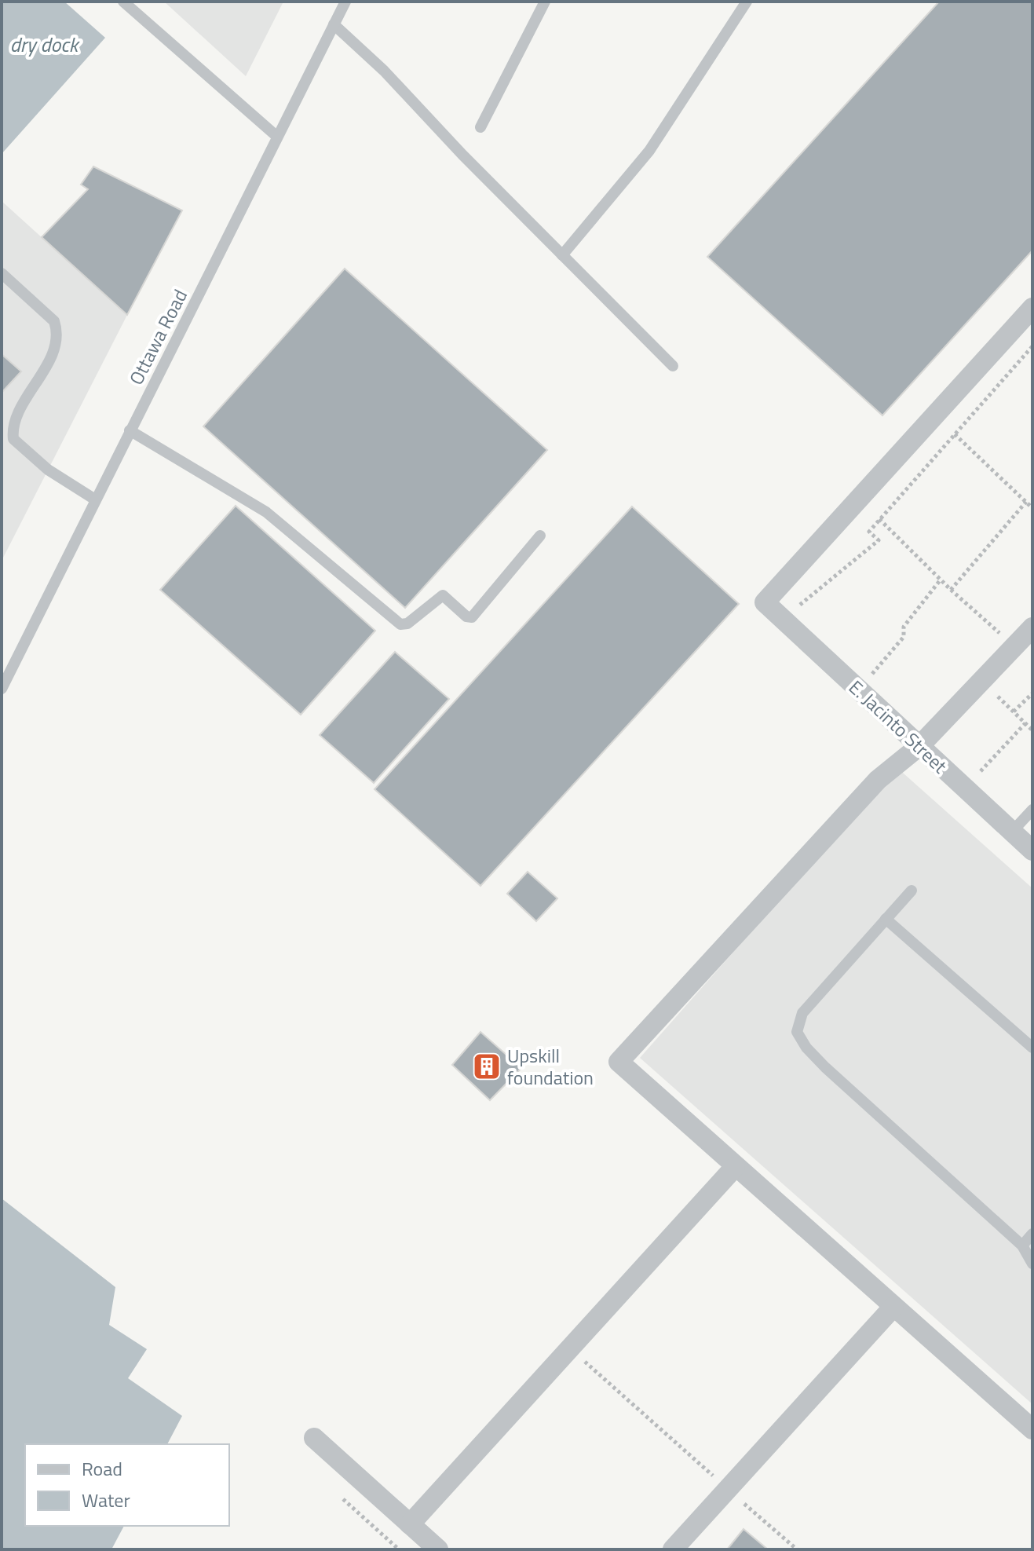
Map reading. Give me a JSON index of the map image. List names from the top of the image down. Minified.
{"streets":{"street":["E. Jacinto Street"],"lane":["Ottawa Road"]},"water":["dry dock"],"places":{"building":["Upskill foundation"]},"legend":["Road","Water"]}
